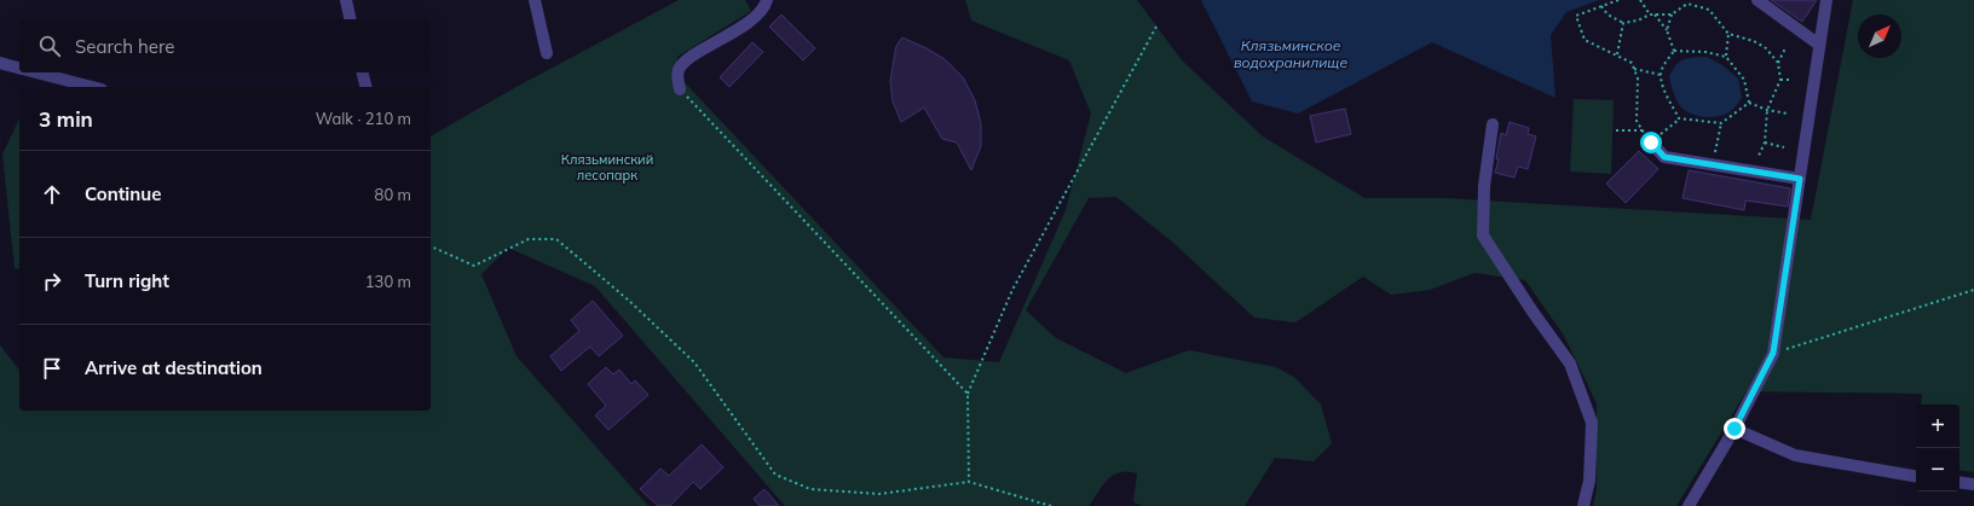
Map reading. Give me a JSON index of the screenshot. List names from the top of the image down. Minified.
{"water":["Клязьминское водохранилище"],"parks":["Клязьминский лесопарк"],"north":"top right","page":{"search":"Search here","heading":["3 min","Walk · 210 m"],"list":[["Continue","80 m"],["Turn right","130 m"],"Arrive at destination"],"map_buttons":["+","−"]}}
